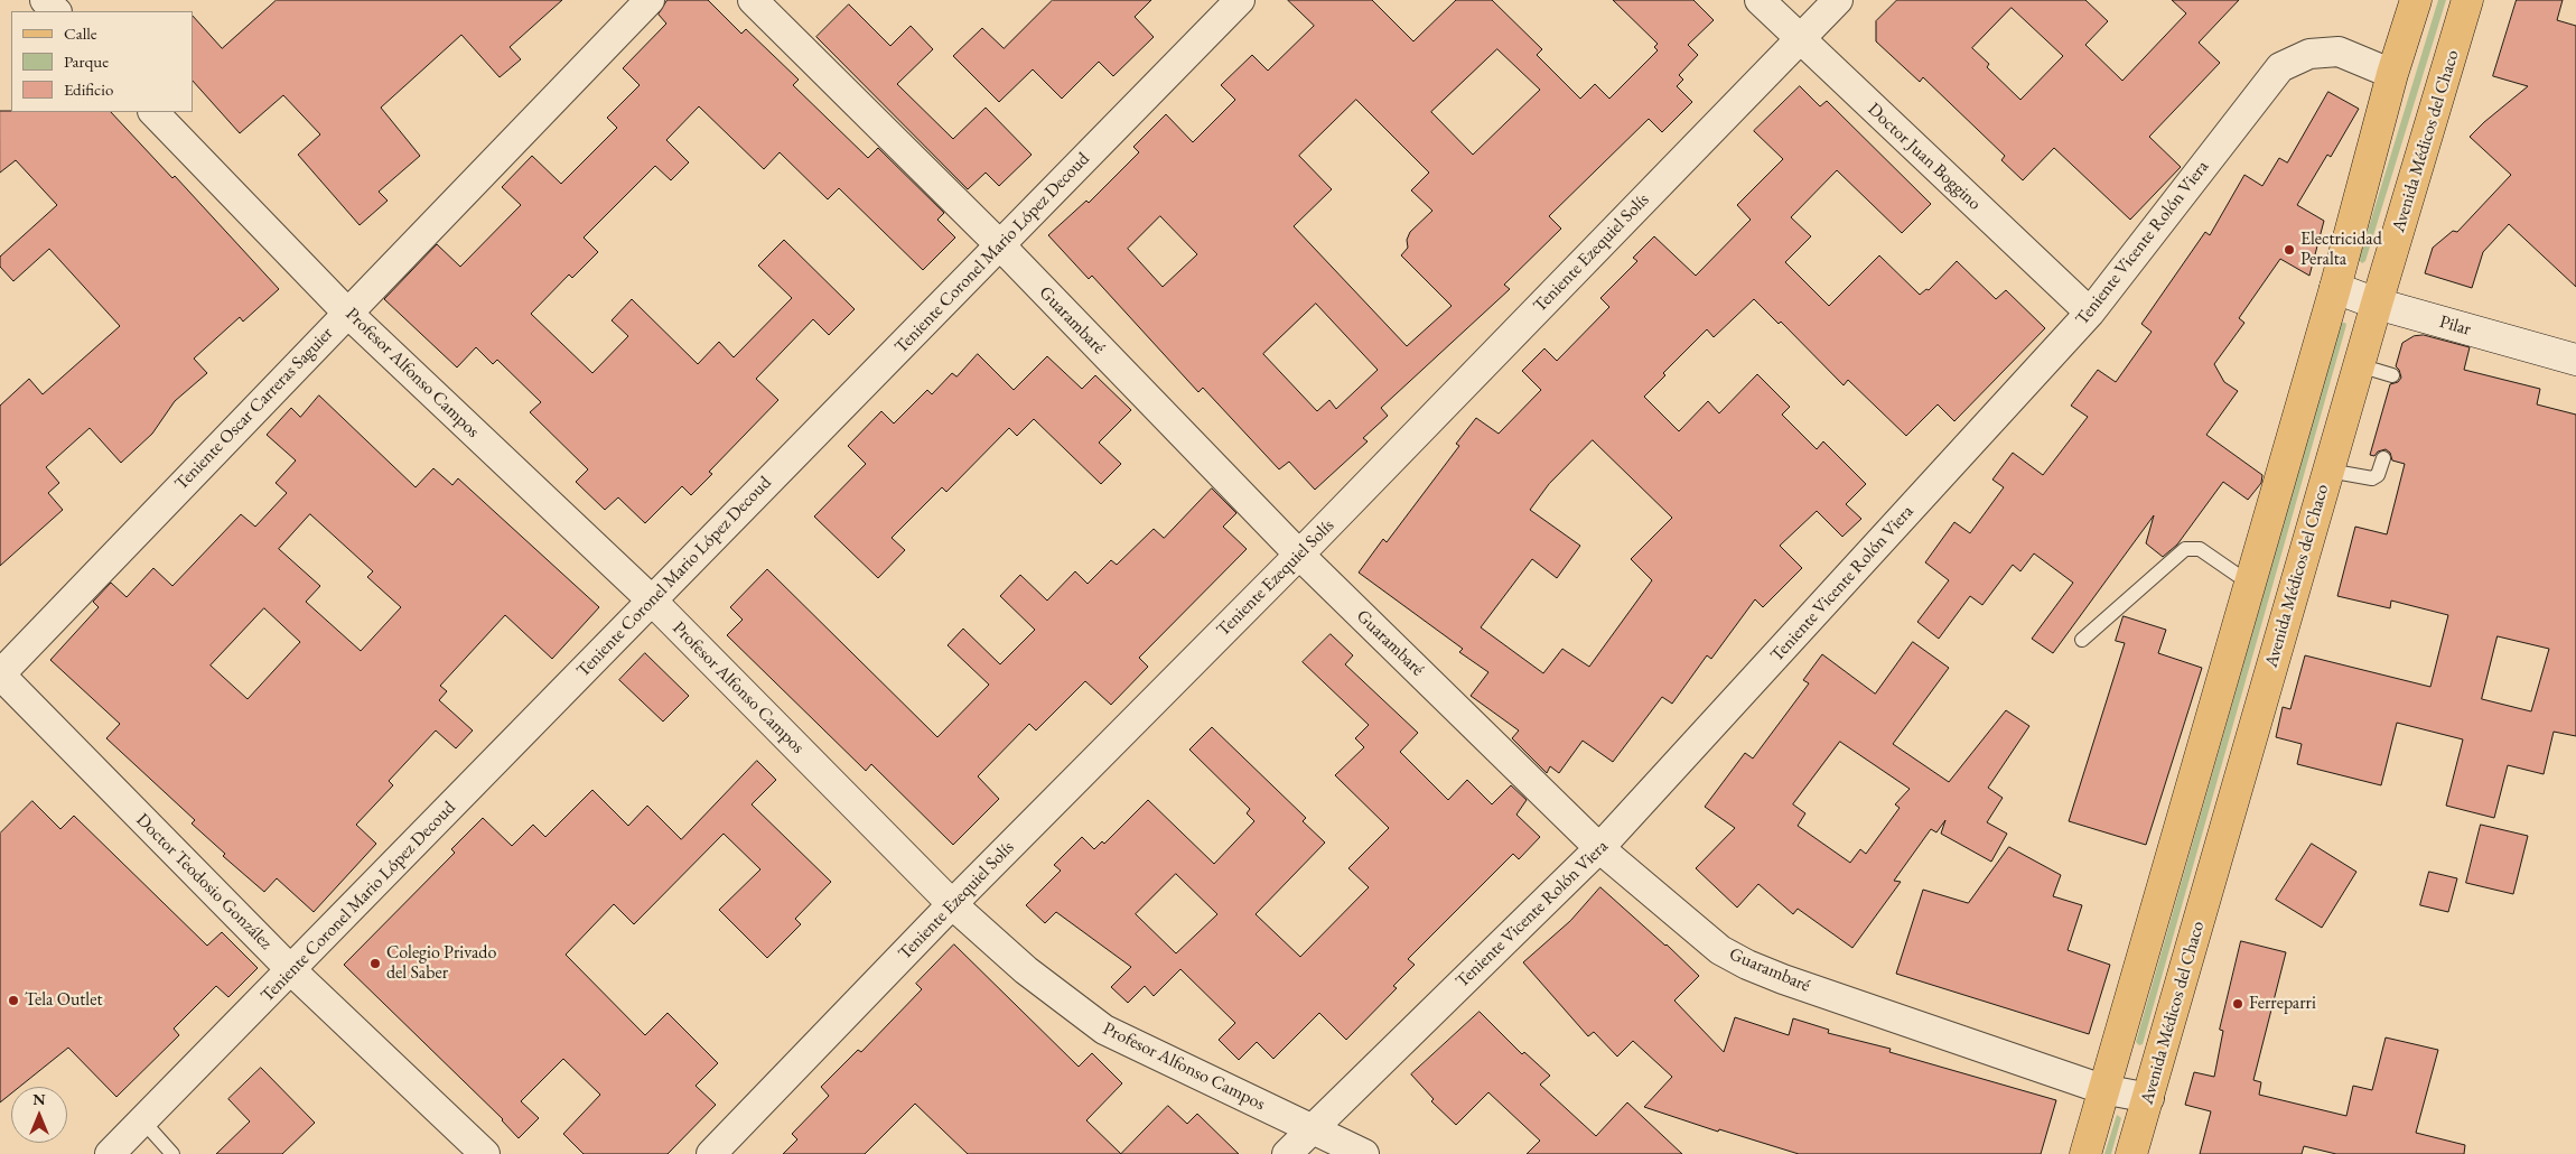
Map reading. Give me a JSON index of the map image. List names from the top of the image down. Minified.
{"streets":{"main road":["Avenida Médicos del Chaco"],"street":["Doctor Juan Boggino","Teniente Vicente Rolón Viera","Teniente Coronel Mario López Decoud","Teniente Ezequiel Solís","Guarambaré","Pilar","Profesor Alfonso Campos","Teniente Oscar Carreras Saguier","Doctor Teodosio González"]},"crossings":[["Avenida Médicos del Chaco","Guarambaré"],["Avenida Médicos del Chaco","Pilar"],["Doctor Juan Boggino","Teniente Vicente Rolón Viera"],["Doctor Juan Boggino","Teniente Ezequiel Solís"],["Teniente Vicente Rolón Viera","Guarambaré"],["Teniente Vicente Rolón Viera","Profesor Alfonso Campos"],["Teniente Coronel Mario López Decoud","Guarambaré"],["Teniente Coronel Mario López Decoud","Profesor Alfonso Campos"],["Teniente Coronel Mario López Decoud","Doctor Teodosio González"],["Teniente Ezequiel Solís","Guarambaré"],["Teniente Ezequiel Solís","Profesor Alfonso Campos"],["Profesor Alfonso Campos","Teniente Oscar Carreras Saguier"],["Teniente Oscar Carreras Saguier","Doctor Teodosio González"]],"places":["Electricidad Peralta","Colegio Privado del Saber","Tela Outlet","Ferreparri"],"legend":["Calle","Parque","Edificio"],"north":"top"}
